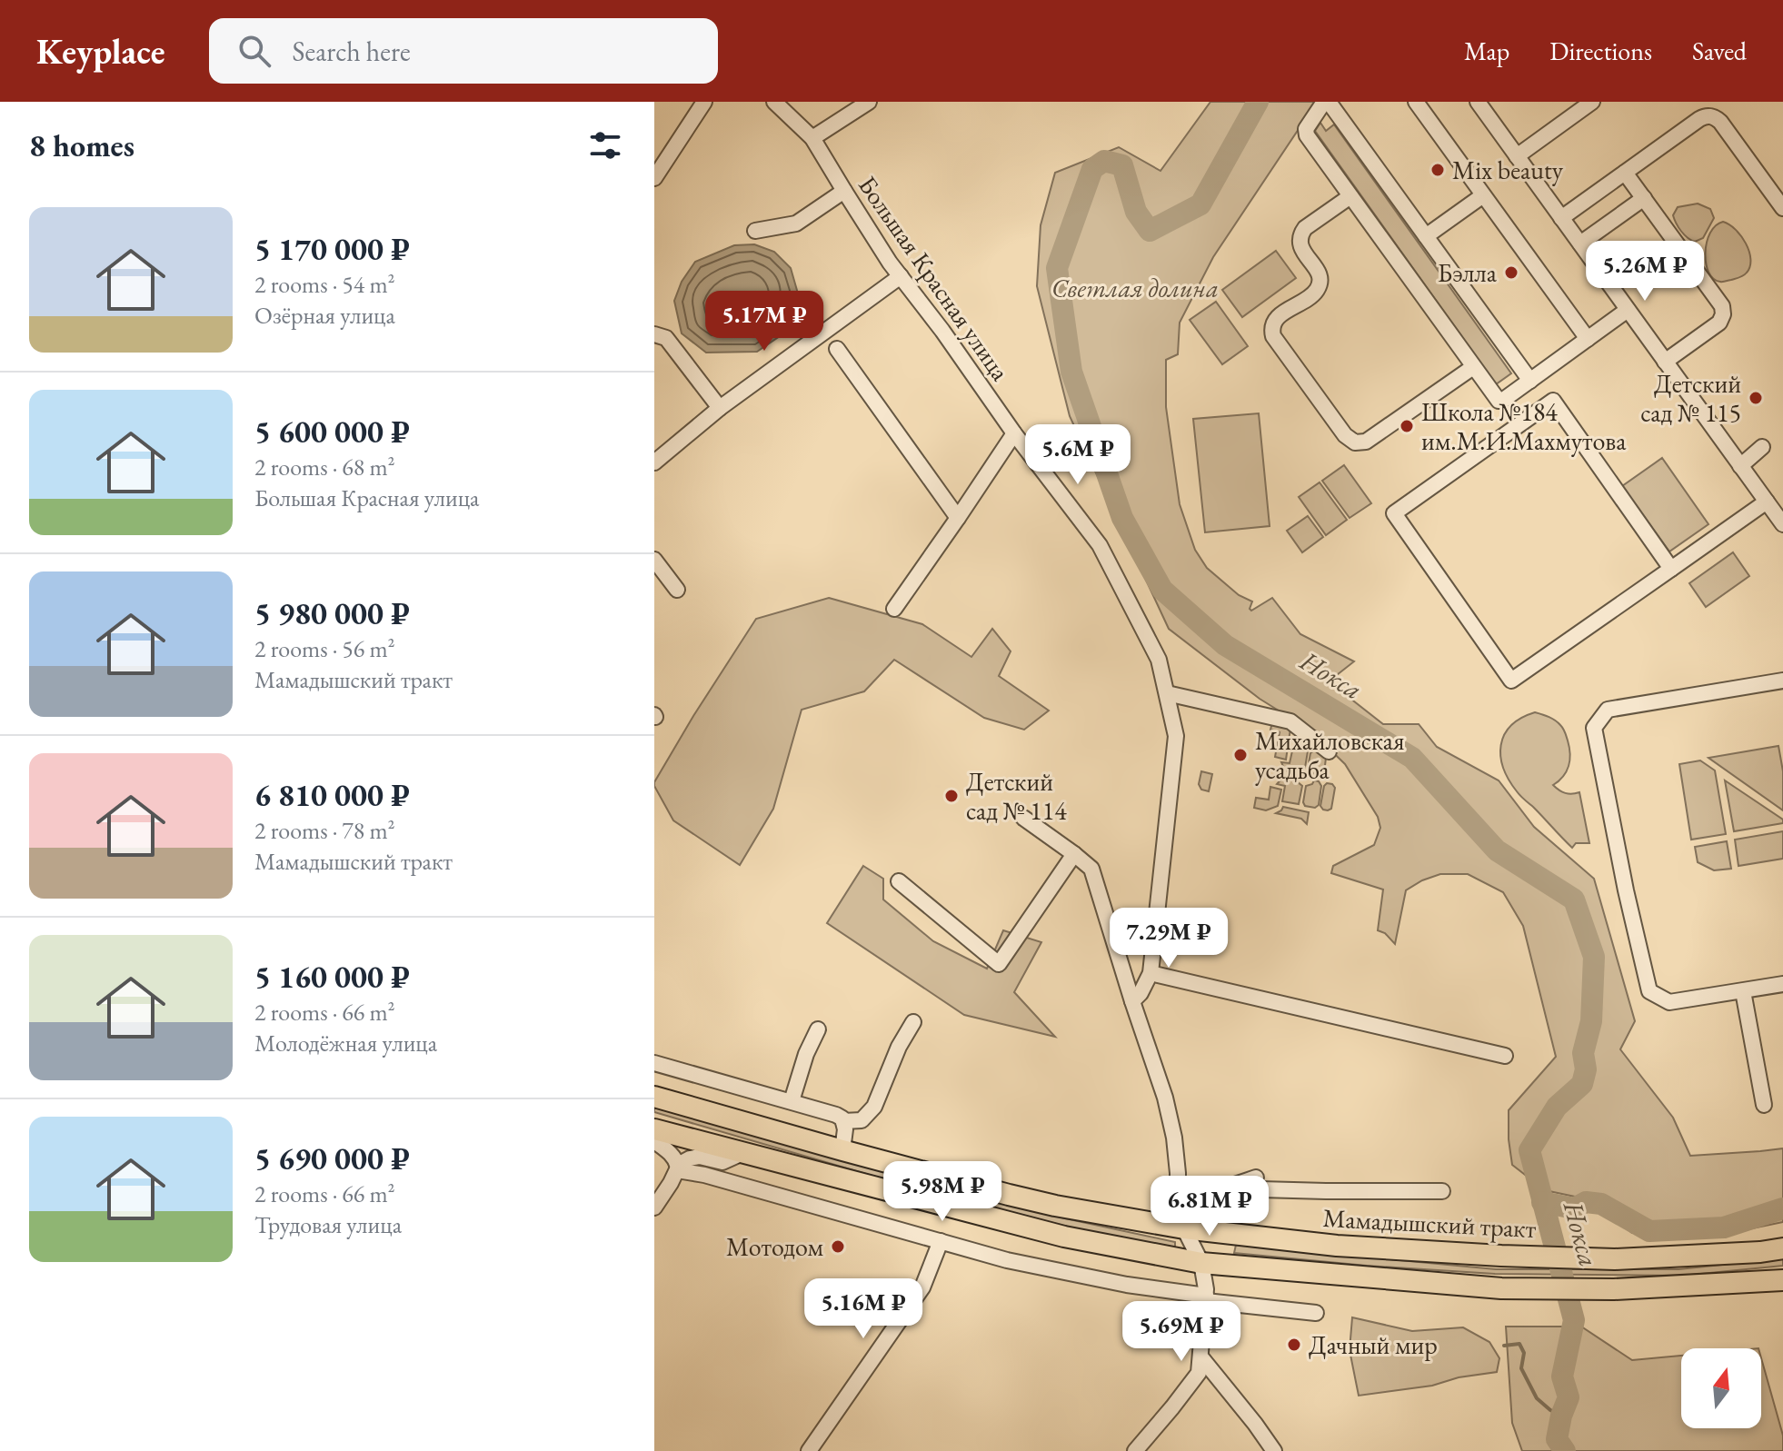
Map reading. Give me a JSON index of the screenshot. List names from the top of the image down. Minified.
{"streets":{"main road":["Мамадышский тракт"],"street":["Большая Красная улица"]},"water":["Нокса"],"parks":["Светлая долина"],"places":["Mix beauty","Бэлла","Детский сад № 115","Школа №184 им.М.И.Махмутова","Михайловская усадьба","Детский сад № 114","Мотодом","Дачный мир"],"north":"top","page":{"header":"Keyplace","search":"Search here","nav":["Map","Directions","Saved"],"heading":"8 homes","list":[{"name":"5 170 000 ₽","note":"2 rooms · 54 m² · Озёрная улица"},{"name":"5 600 000 ₽","note":"2 rooms · 68 m² · Большая Красная улица"},{"name":"5 980 000 ₽","note":"2 rooms · 56 m² · Мамадышский тракт"},{"name":"6 810 000 ₽","note":"2 rooms · 78 m² · Мамадышский тракт"},{"name":"5 160 000 ₽","note":"2 rooms · 66 m² · Молодёжная улица"},{"name":"5 690 000 ₽","note":"2 rooms · 66 m² · Трудовая улица"}],"price":["5.26M ₽","5.17M ₽","5.6M ₽","7.29M ₽","5.98M ₽","6.81M ₽","5.16M ₽","5.69M ₽"]}}
